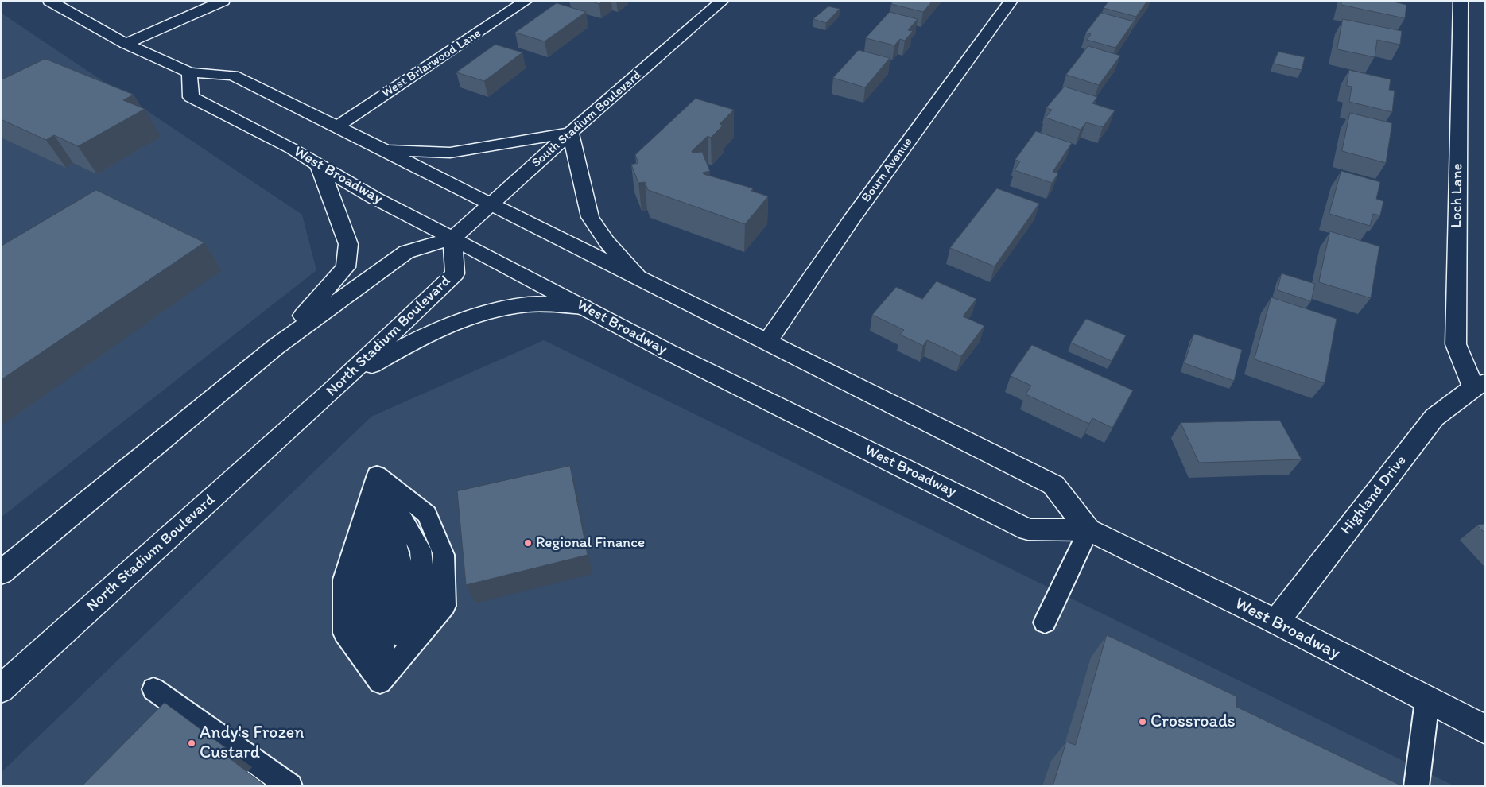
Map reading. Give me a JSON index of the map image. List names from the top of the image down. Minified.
{"streets":{"main road":["West Briarwood Lane","South Stadium Boulevard","Bourn Avenue","West Broadway","Loch Lane","North Stadium Boulevard","Highland Drive"]},"crossings":[["West Briarwood Lane","West Broadway"],["South Stadium Boulevard","West Broadway"],["South Stadium Boulevard","North Stadium Boulevard"],["Bourn Avenue","West Broadway"],["West Broadway","North Stadium Boulevard"],["West Broadway","Highland Drive"],["Loch Lane","Highland Drive"]],"places":["Regional Finance","Crossroads","Andy's Frozen Custard"]}
